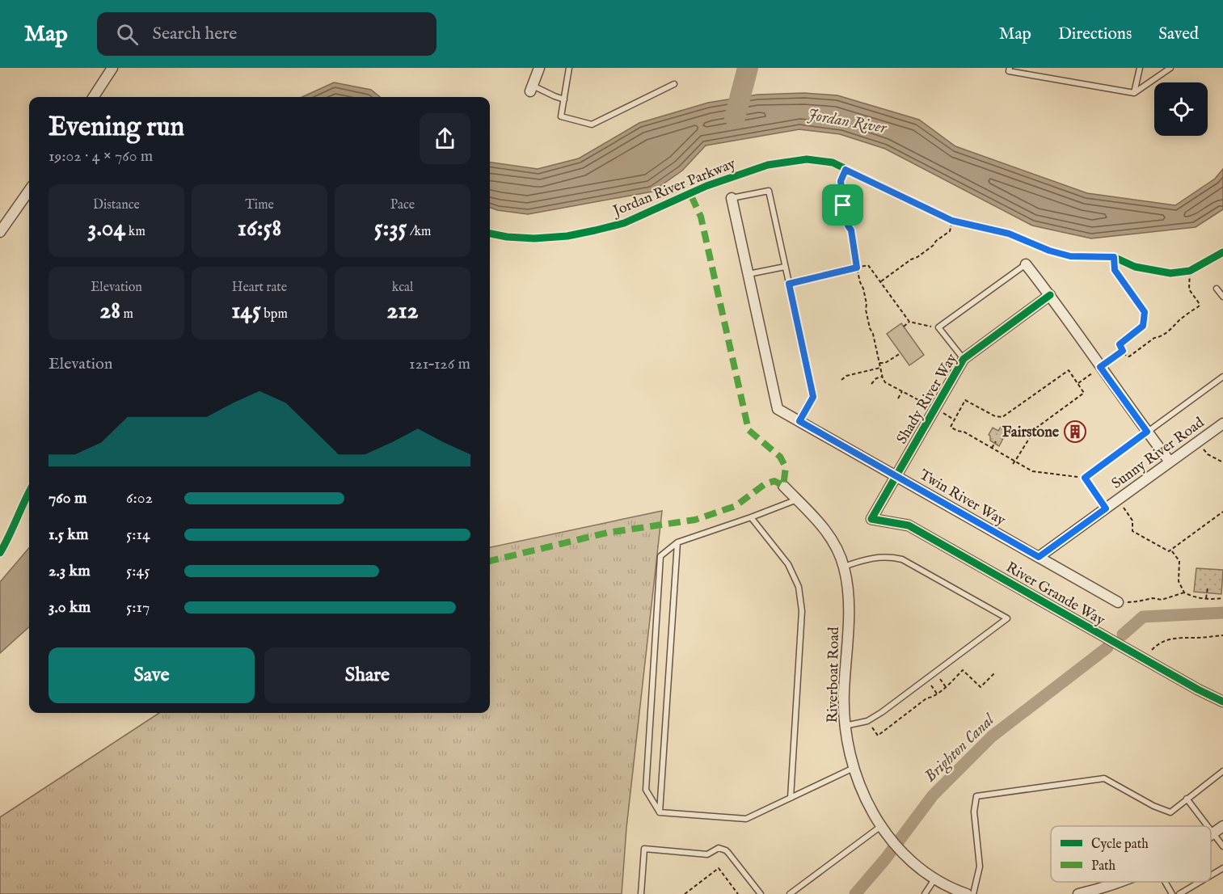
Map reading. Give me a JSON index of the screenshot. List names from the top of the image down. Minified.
{"streets":{"street":["Shady River Way","Sunny River Road","Twin River Way","River Grande Way","Riverboat Road"],"cycle path":["Jordan River Parkway"]},"crossings":[["Shady River Way","Twin River Way"],["Shady River Way","River Grande Way"],["Sunny River Road","Twin River Way"]],"water":["Jordan River","Brighton Canal"],"places":{"building":["Fairstone"]},"legend":["Cycle path","Path"],"page":{"header":"Map","search":"Search here","nav":["Map","Directions","Saved"],"heading":["Evening run","19:02 · 4 × 760 m"],"stats":[["Distance","3.04 km"],["Time","16:58"],["Pace","5:35 /km"],["Elevation","28 m"],["Heart rate","145 bpm"],["kcal","212"]],"chart":["Elevation","121–126 m"],"list":[{"name":"760 m","note":"6:02"},{"name":"1.5 km","note":"5:14"},{"name":"2.3 km","note":"5:45"},{"name":"3.0 km","note":"5:17"}],"buttons":["Save","Share"]}}
